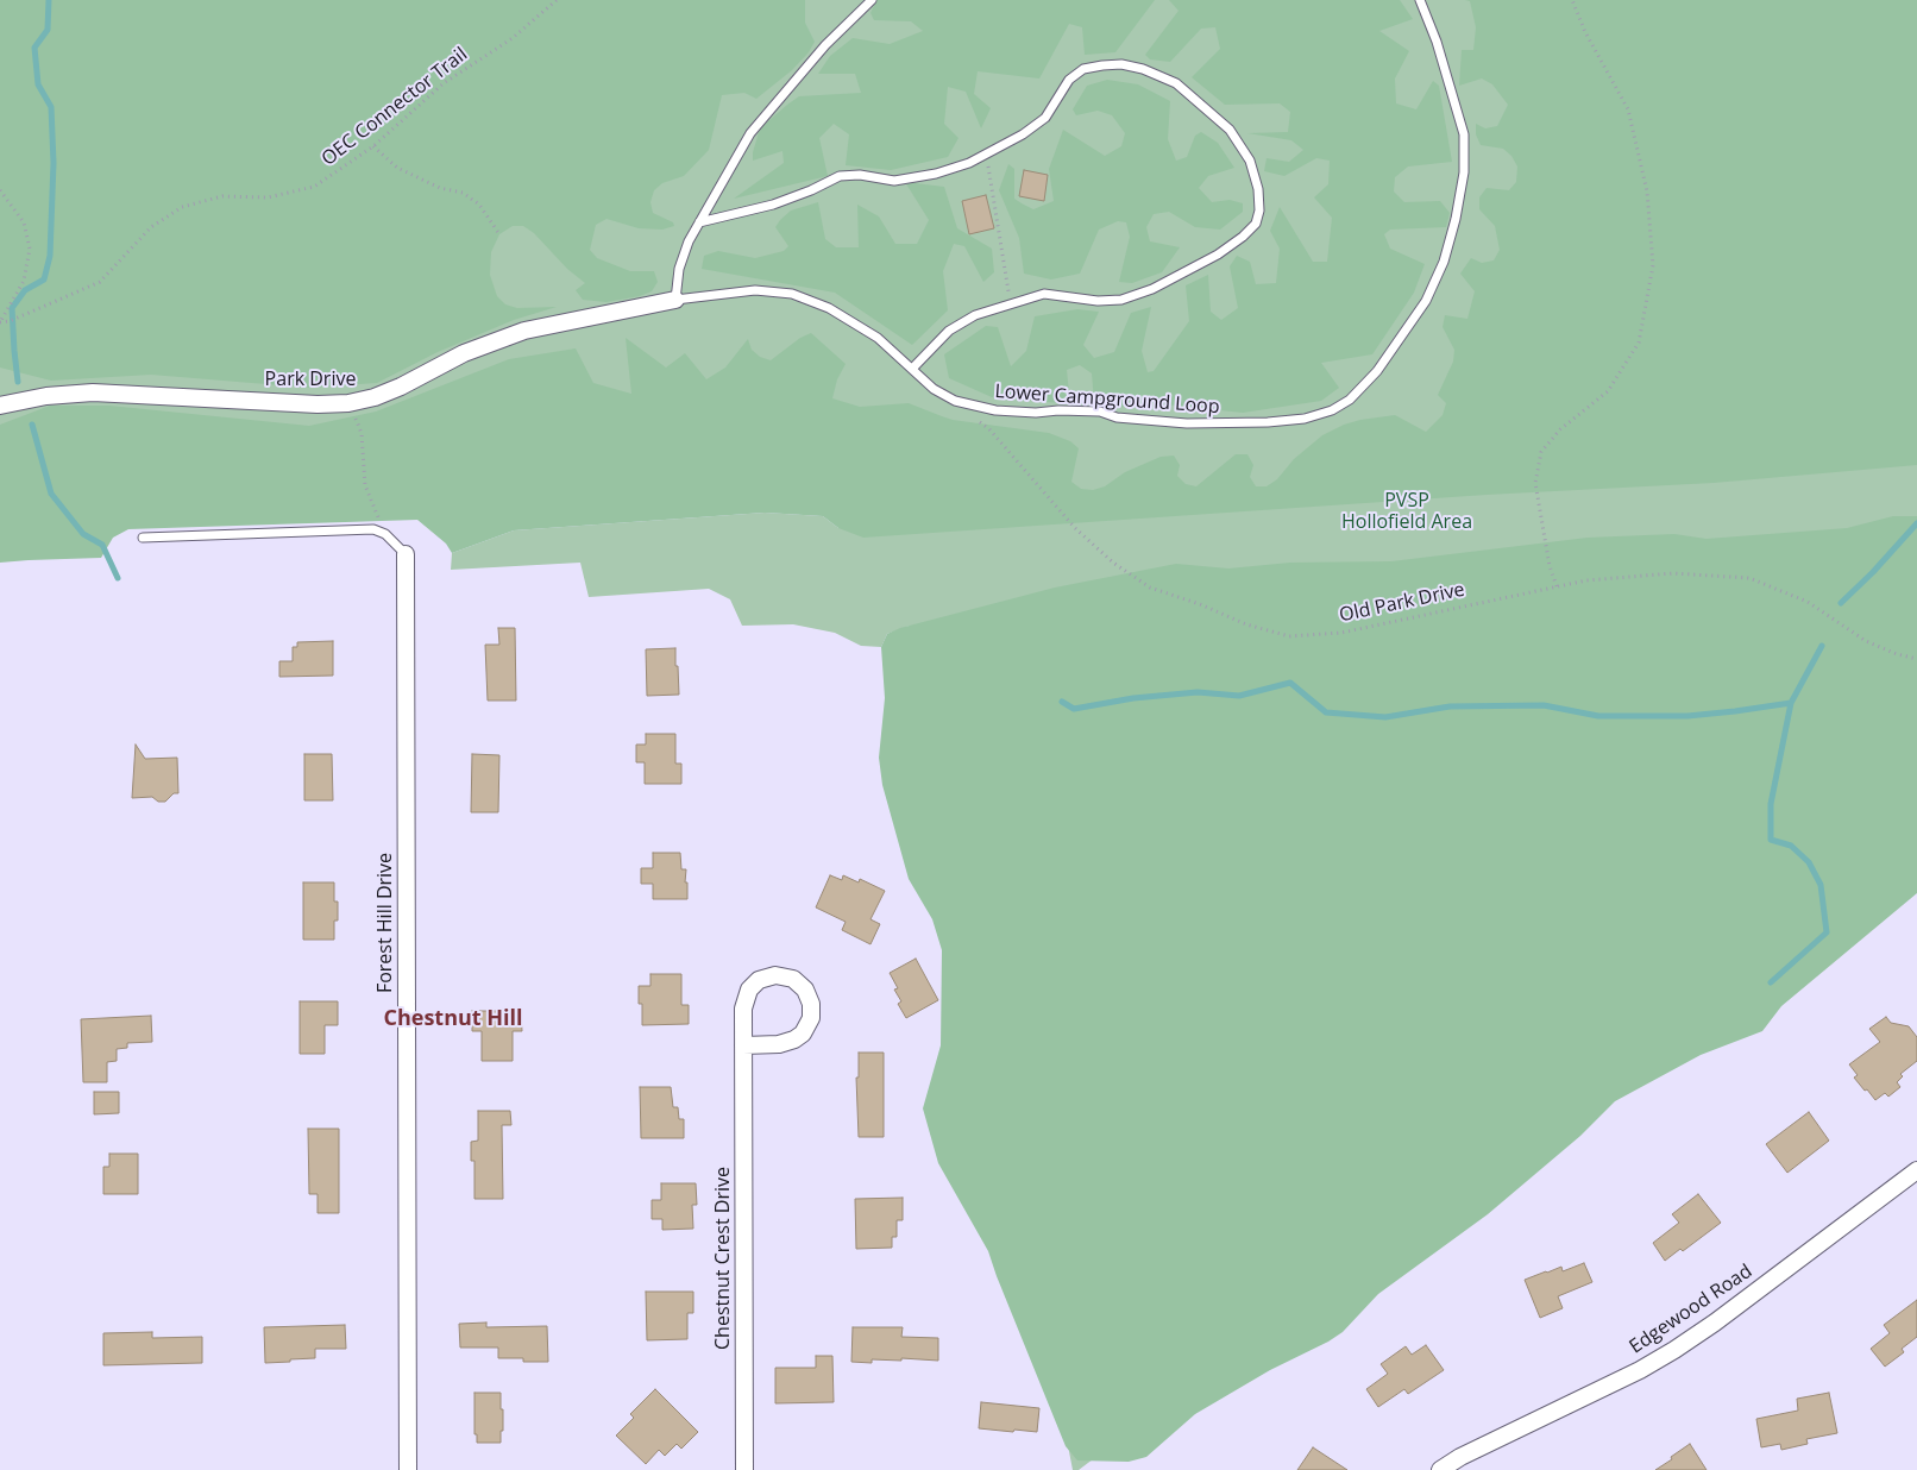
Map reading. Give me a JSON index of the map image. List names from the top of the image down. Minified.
{"streets":{"street":["Park Drive","Forest Hill Drive","Chestnut Crest Drive","Edgewood Road"],"lane":["Lower Campground Loop"],"path":["OEC Connector Trail","Old Park Drive"]},"crossings":[["Park Drive","Lower Campground Loop"],["Lower Campground Loop","Old Park Drive"]],"districts":["Chestnut Hill"],"parks":["PVSP Hollofield Area"]}
